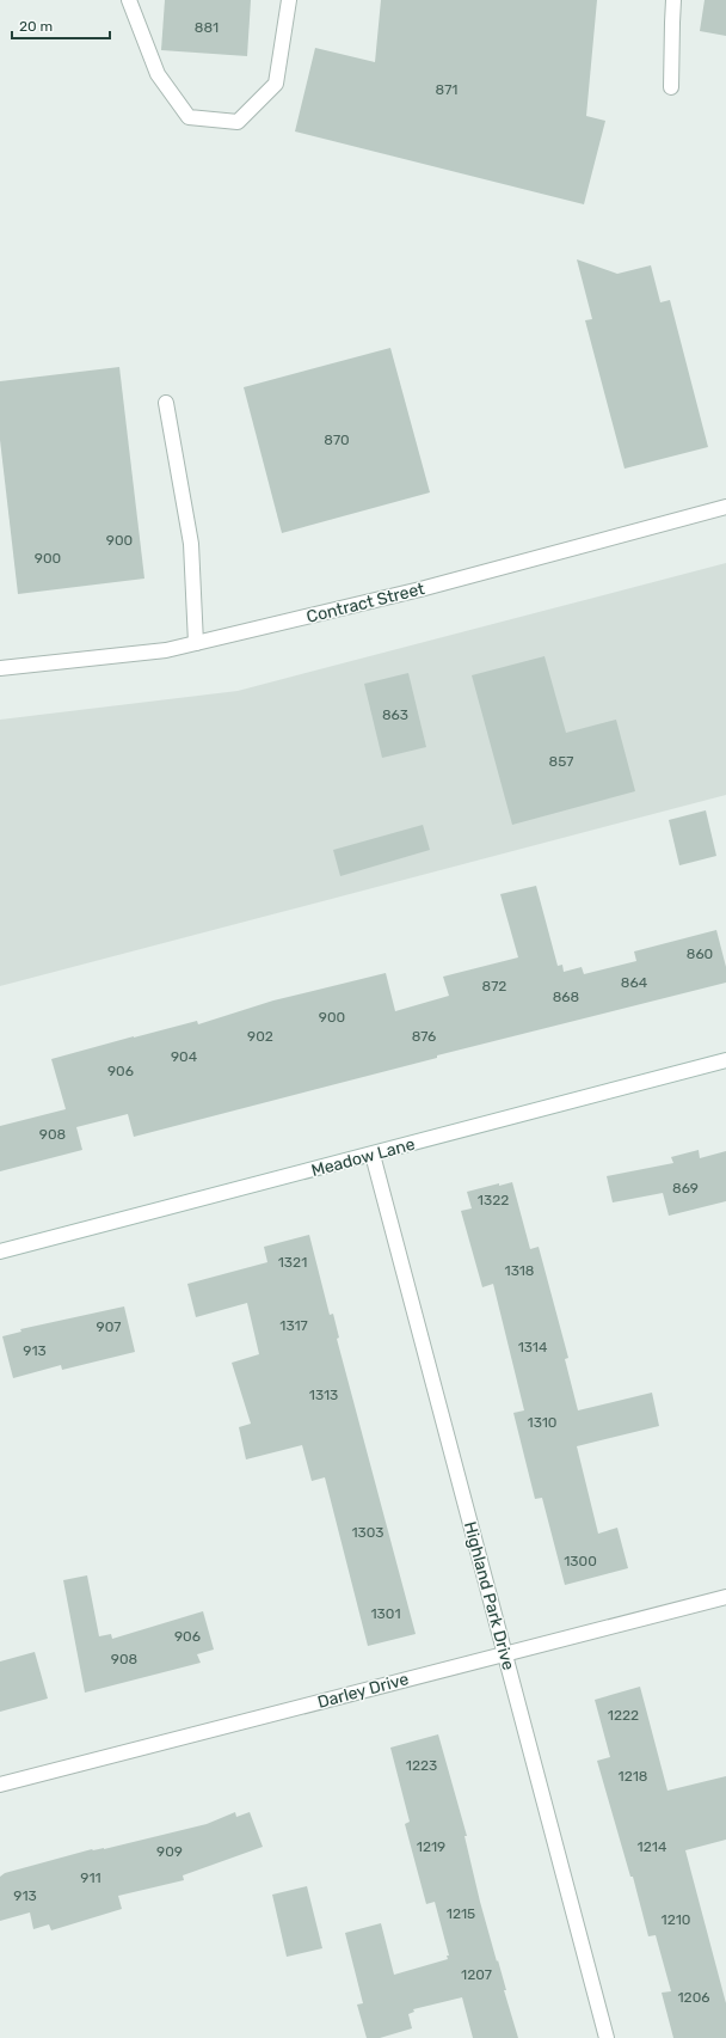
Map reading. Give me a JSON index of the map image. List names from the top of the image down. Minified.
{"streets":{"street":["Contract Street","Meadow Lane","Highland Park Drive","Darley Drive"]},"crossings":[["Meadow Lane","Highland Park Drive"],["Highland Park Drive","Darley Drive"]],"house_numbers":["881","871","870","900","900","863","857","860","864","872","868","900","902","876","904","906","908","869","1322","1321","1318","1317","907","1314","913","1313","1310","1303","1300","1301","906","908","1222","1223","1218","1219","1214","909","911","913","1215","1210","1207","1206"],"scale_bar":"20 m"}
